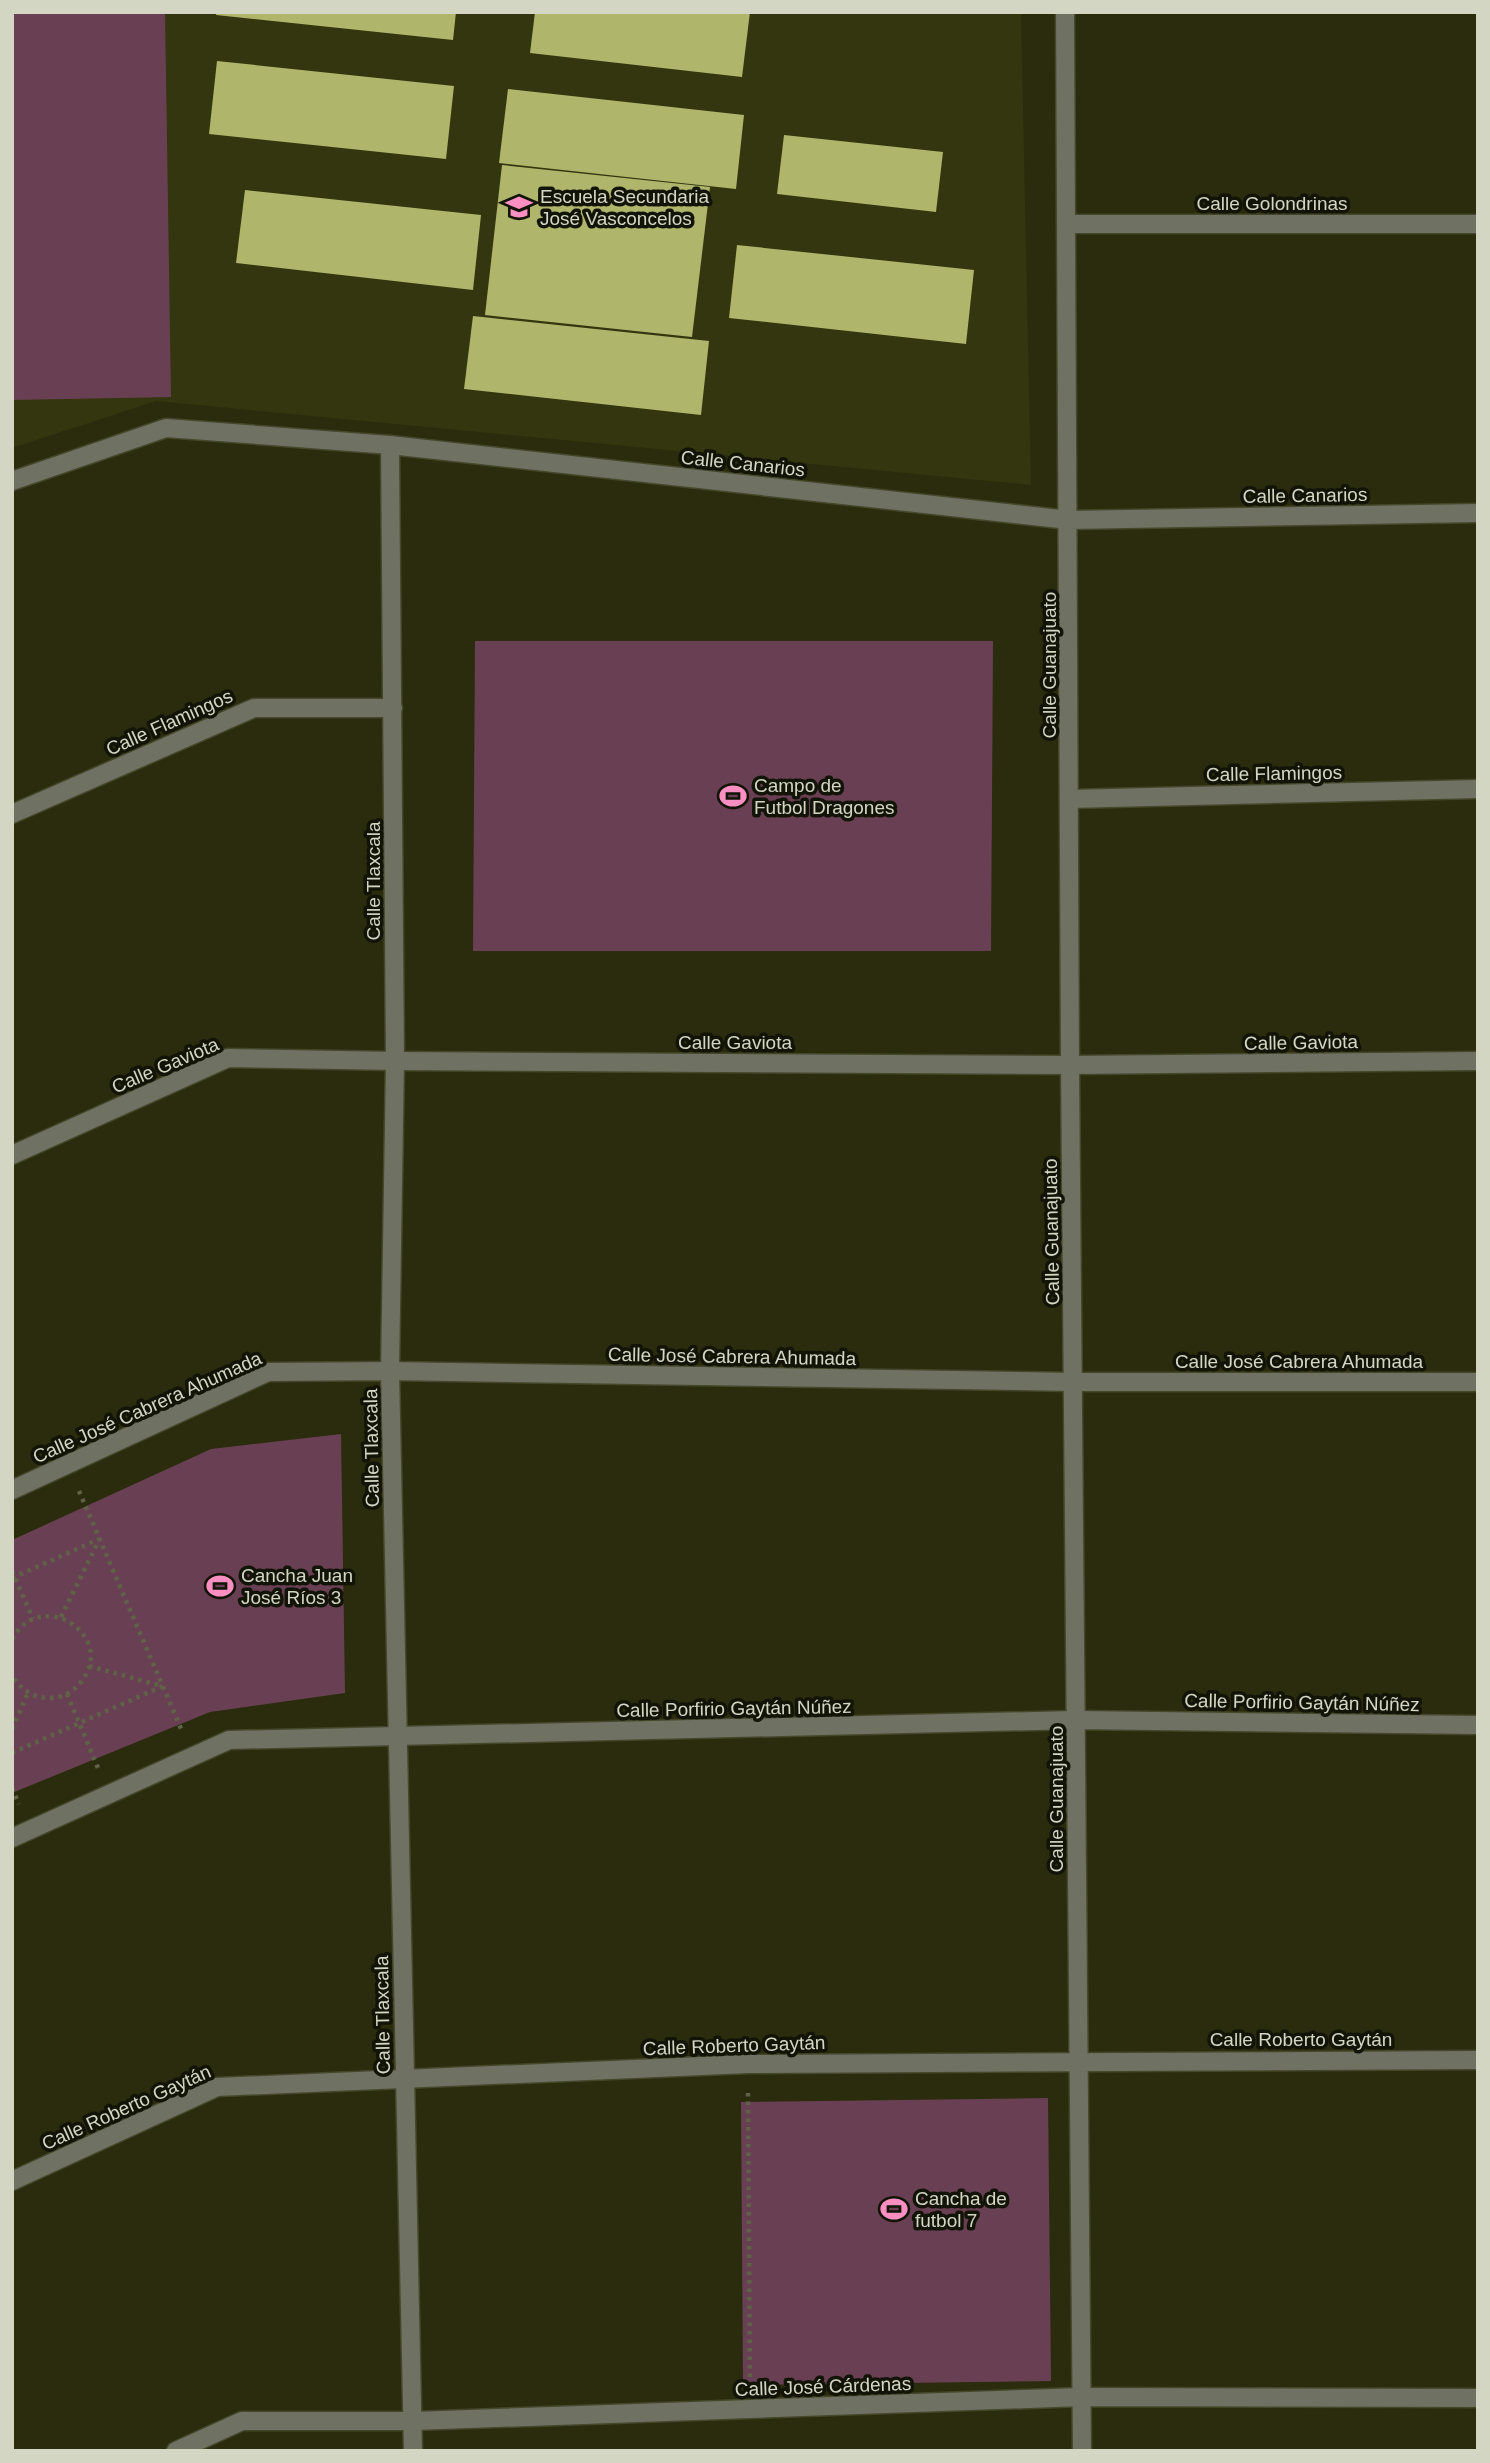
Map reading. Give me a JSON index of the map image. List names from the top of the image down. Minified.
{"streets":{"street":["Calle Golondrinas","Calle Canarios","Calle Guanajuato","Calle Flamingos","Calle Tlaxcala","Calle Gaviota","Calle José Cabrera Ahumada","Calle Porfirio Gaytán Núñez","Calle Roberto Gaytán","Calle José Cárdenas"]},"crossings":[["Calle Golondrinas","Calle Guanajuato"],["Calle Canarios","Calle Guanajuato"],["Calle Canarios","Calle Tlaxcala"],["Calle Guanajuato","Calle Flamingos"],["Calle Guanajuato","Calle Gaviota"],["Calle Guanajuato","Calle José Cabrera Ahumada"],["Calle Guanajuato","Calle Porfirio Gaytán Núñez"],["Calle Guanajuato","Calle Roberto Gaytán"],["Calle Guanajuato","Calle José Cárdenas"],["Calle Flamingos","Calle Tlaxcala"],["Calle Tlaxcala","Calle Gaviota"],["Calle Tlaxcala","Calle José Cabrera Ahumada"],["Calle Tlaxcala","Calle Porfirio Gaytán Núñez"],["Calle Tlaxcala","Calle Roberto Gaytán"],["Calle Tlaxcala","Calle José Cárdenas"]],"places":{"school or university":["Escuela Secundaria José Vasconcelos"],"sports":["Campo de Futbol Dragones","Cancha Juan José Ríos 3","Cancha de futbol 7"]}}
